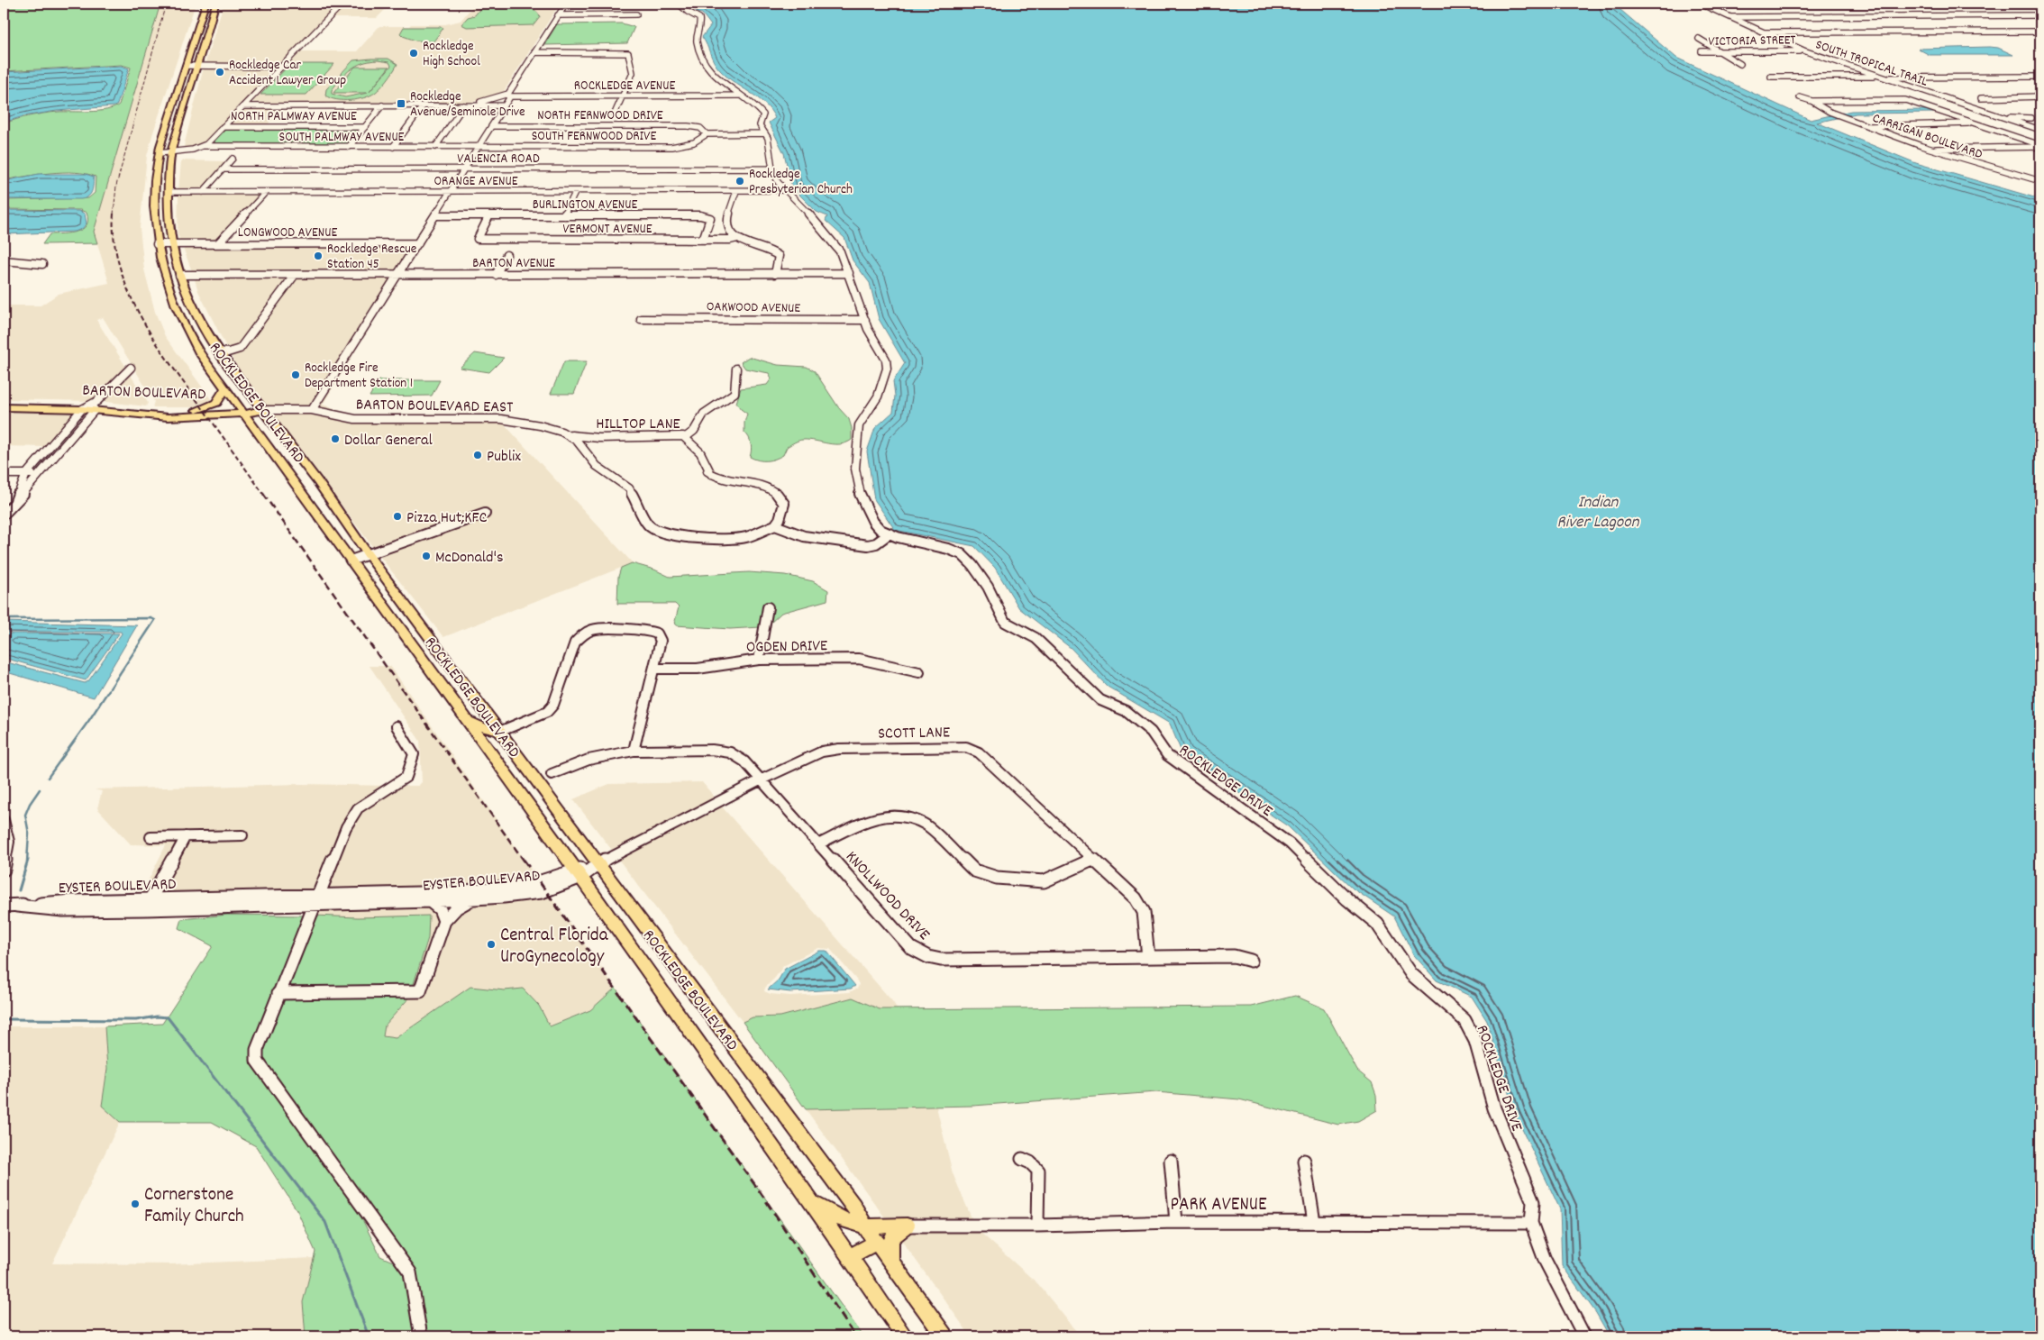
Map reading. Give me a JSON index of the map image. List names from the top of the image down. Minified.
{"streets":{"main road":["BARTON BOULEVARD","ROCKLEDGE BOULEVARD"],"street":["VICTORIA STREET","SOUTH TROPICAL TRAIL","ROCKLEDGE AVENUE","NORTH FERNWOOD DRIVE","NORTH PALMWAY AVENUE","SOUTH FERNWOOD DRIVE","CARRIGAN BOULEVARD","SOUTH PALMWAY AVENUE","VALENCIA ROAD","ORANGE AVENUE","BURLINGTON AVENUE","VERMONT AVENUE","LONGWOOD AVENUE","BARTON AVENUE","OAKWOOD AVENUE","BARTON BOULEVARD EAST","HILLTOP LANE","OGDEN DRIVE","SCOTT LANE","ROCKLEDGE DRIVE","EYSTER BOULEVARD","KNOLLWOOD DRIVE","PARK AVENUE"]},"crossings":[["VICTORIA STREET","SOUTH TROPICAL TRAIL"],["ROCKLEDGE AVENUE","ROCKLEDGE DRIVE"],["NORTH FERNWOOD DRIVE","SOUTH FERNWOOD DRIVE"],["SOUTH FERNWOOD DRIVE","SOUTH PALMWAY AVENUE"],["SOUTH PALMWAY AVENUE","ROCKLEDGE BOULEVARD"],["VALENCIA ROAD","ROCKLEDGE DRIVE"],["ORANGE AVENUE","ROCKLEDGE BOULEVARD"],["ORANGE AVENUE","ROCKLEDGE DRIVE"],["BURLINGTON AVENUE","VERMONT AVENUE"],["LONGWOOD AVENUE","ROCKLEDGE BOULEVARD"],["BARTON AVENUE","ROCKLEDGE BOULEVARD"],["BARTON AVENUE","ROCKLEDGE DRIVE"],["OAKWOOD AVENUE","ROCKLEDGE DRIVE"],["BARTON BOULEVARD","ROCKLEDGE BOULEVARD"],["BARTON BOULEVARD","BARTON BOULEVARD EAST"],["ROCKLEDGE BOULEVARD","BARTON BOULEVARD EAST"],["ROCKLEDGE BOULEVARD","SCOTT LANE"],["ROCKLEDGE BOULEVARD","EYSTER BOULEVARD"],["BARTON BOULEVARD EAST","HILLTOP LANE"],["SCOTT LANE","EYSTER BOULEVARD"],["SCOTT LANE","KNOLLWOOD DRIVE"],["ROCKLEDGE DRIVE","PARK AVENUE"]],"water":["Indian River Lagoon"],"places":{"other":["Rockledge High School","Rockledge Car Accident Lawyer Group","Rockledge Presbyterian Church","Rockledge Rescue Station 45","Rockledge Fire Department Station 1","Dollar General","Publix","Pizza Hut;KFC","McDonald's","Central Florida UroGynecology","Cornerstone Family Church"],"transit":["Rockledge Avenue/Seminole Drive"]}}
